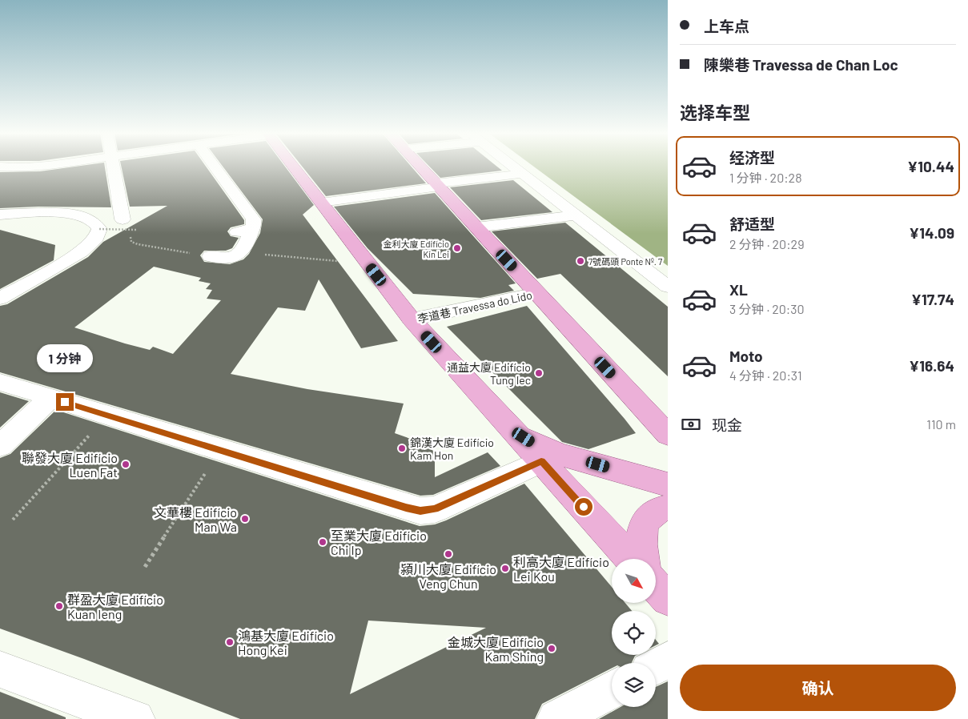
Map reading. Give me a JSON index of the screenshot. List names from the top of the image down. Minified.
{"streets":{"street":["李道巷 Travessa do Lido"]},"places":["金利大廈 Edifício Kin Lei","7號碼頭 Ponte Nº. 7","通益大廈 Edifício Tung Iec","錦漢大廈 Edifício Kam Hon","聯發大廈 Edifício Luen Fat","文華樓 Edifício Man Wa","至業大廈 Edifício Chi Ip","潁川大廈 Edifício Veng Chun","利高大廈 Edifício Lei Kou","群盈大廈 Edifício Kuan Ieng","鴻基大廈 Edifício Hong Kei","金城大廈 Edifício Kam Shing"],"north":"bottom right","page":{"banner":["上车点","陳樂巷 Travessa de Chan Loc"],"heading":"选择车型","list":[{"name":"经济型","note":"1 分钟 · 20:28","value":"¥10.44"},{"name":"舒适型","note":"2 分钟 · 20:29","value":"¥14.09"},{"name":"XL","note":"3 分钟 · 20:30","value":"¥17.74"},{"name":"Moto","note":"4 分钟 · 20:31","value":"¥16.64"}],"bubble":"1 分钟","pay":["现金","110 m"],"buttons":"确认"}}
